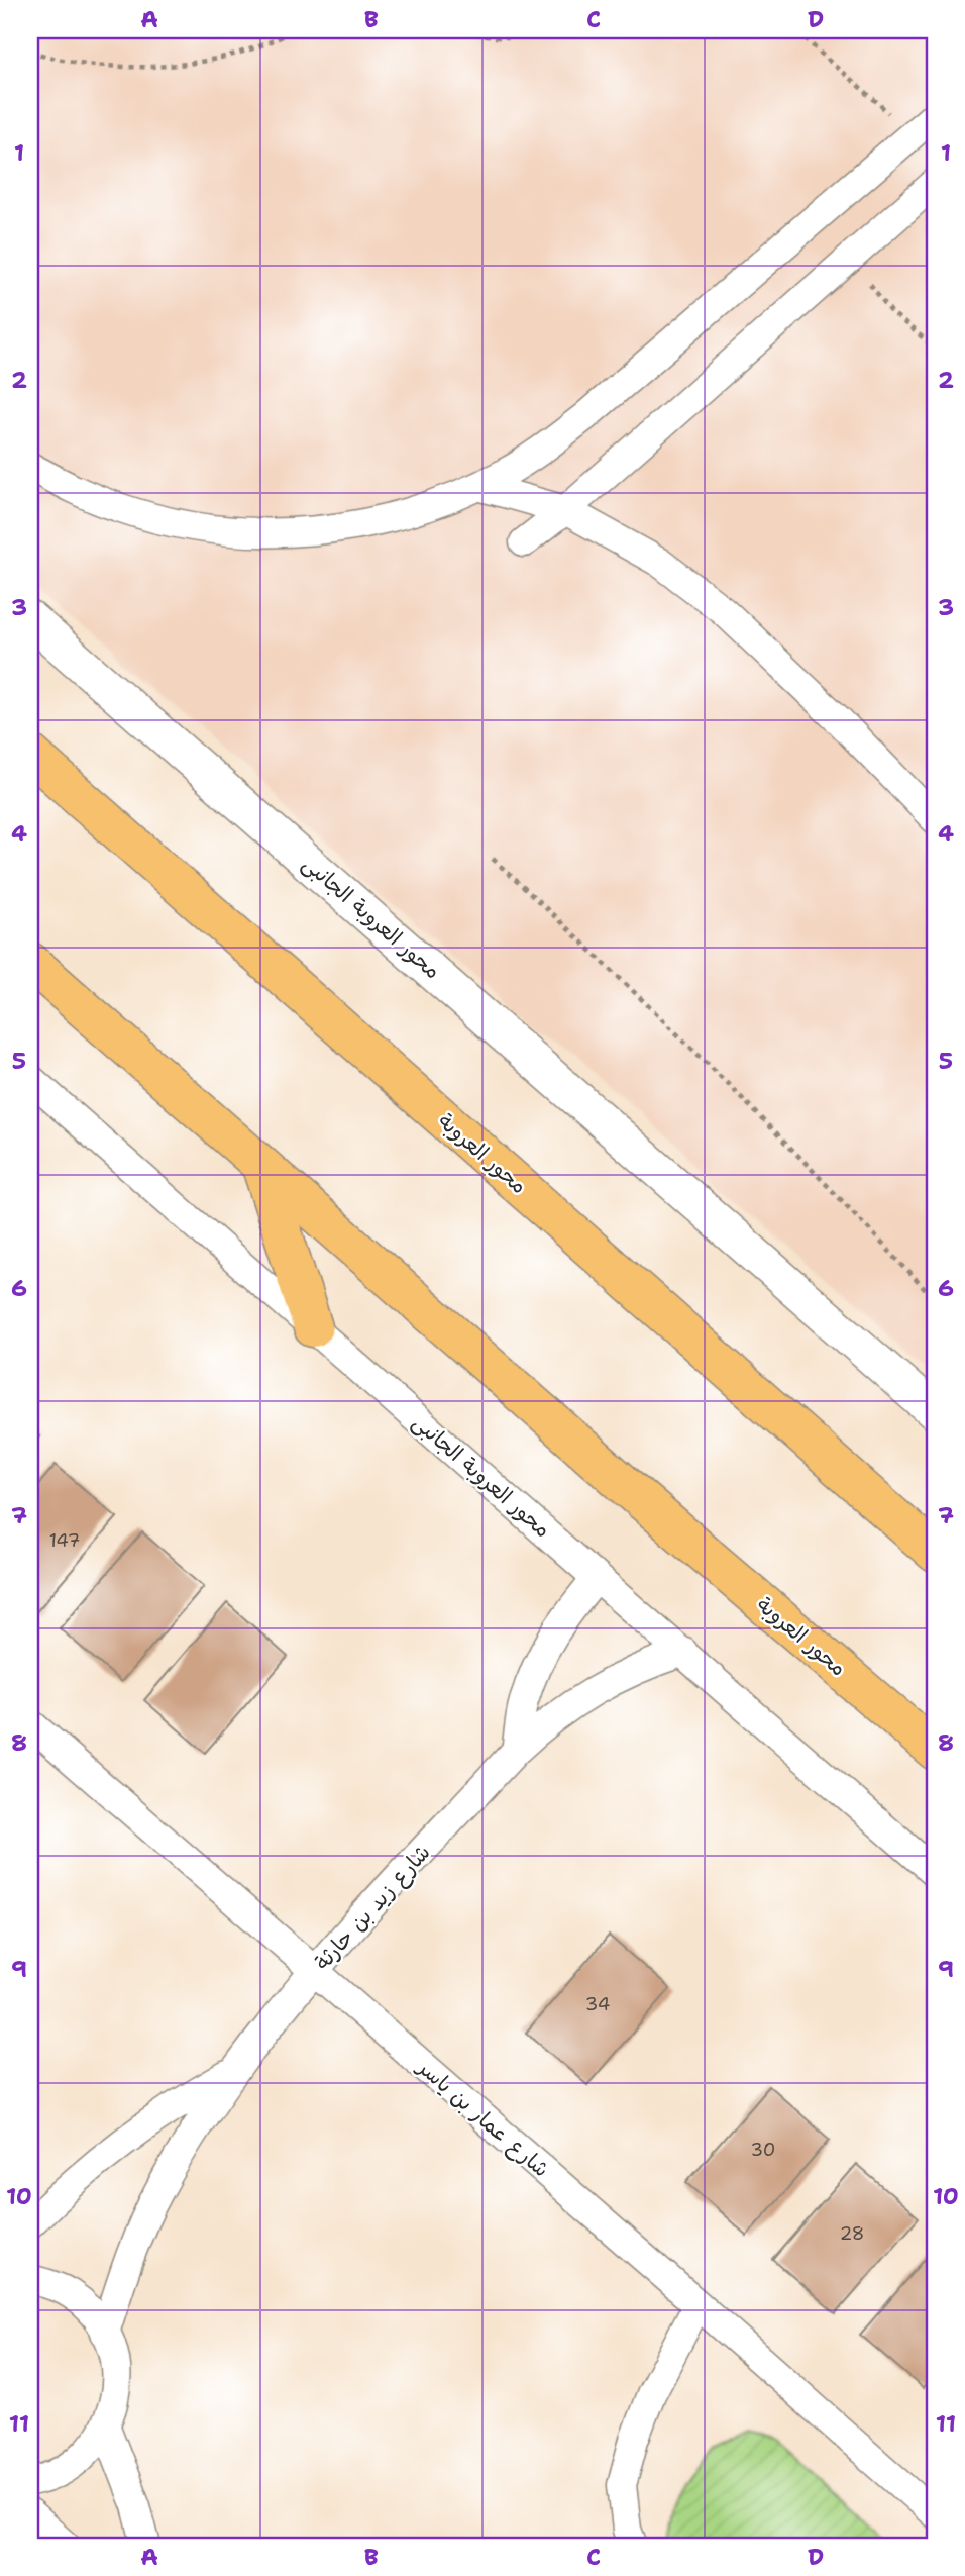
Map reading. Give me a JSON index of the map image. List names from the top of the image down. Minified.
{"streets":{"main road":["محور العروبة"],"street":["محور العروبة الجانبى","شارع زيد بن حارثة","شارع عمار بن ياسر"]},"crossings":[["محور العروبة الجانبى","شارع زيد بن حارثة"],["شارع زيد بن حارثة","شارع عمار بن ياسر"]],"house_numbers":["147","34","30","28"],"grid":{"columns":["A","B","C","D"],"rows":["1","2","3","4","5","6","7","8","9","10","11"]}}
